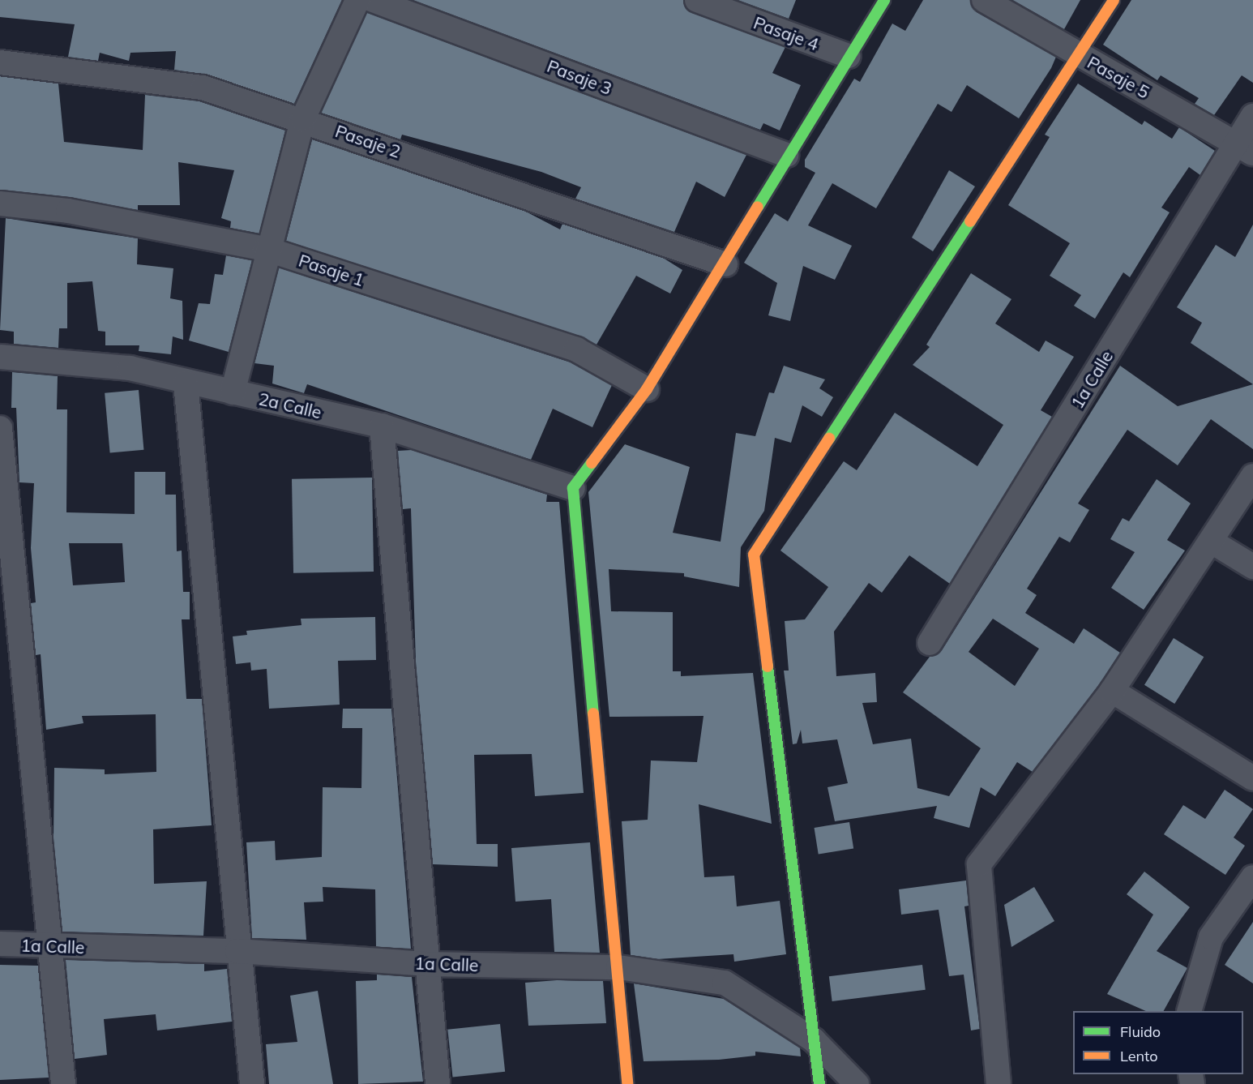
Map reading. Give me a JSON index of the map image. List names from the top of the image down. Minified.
{"streets":{"street":["Pasaje 4","Pasaje 3","Pasaje 5","Pasaje 2","Pasaje 1","1a Calle","2a Calle"]},"crossings":[["Pasaje 5","1a Calle"]],"legend":["Fluido","Lento"]}
